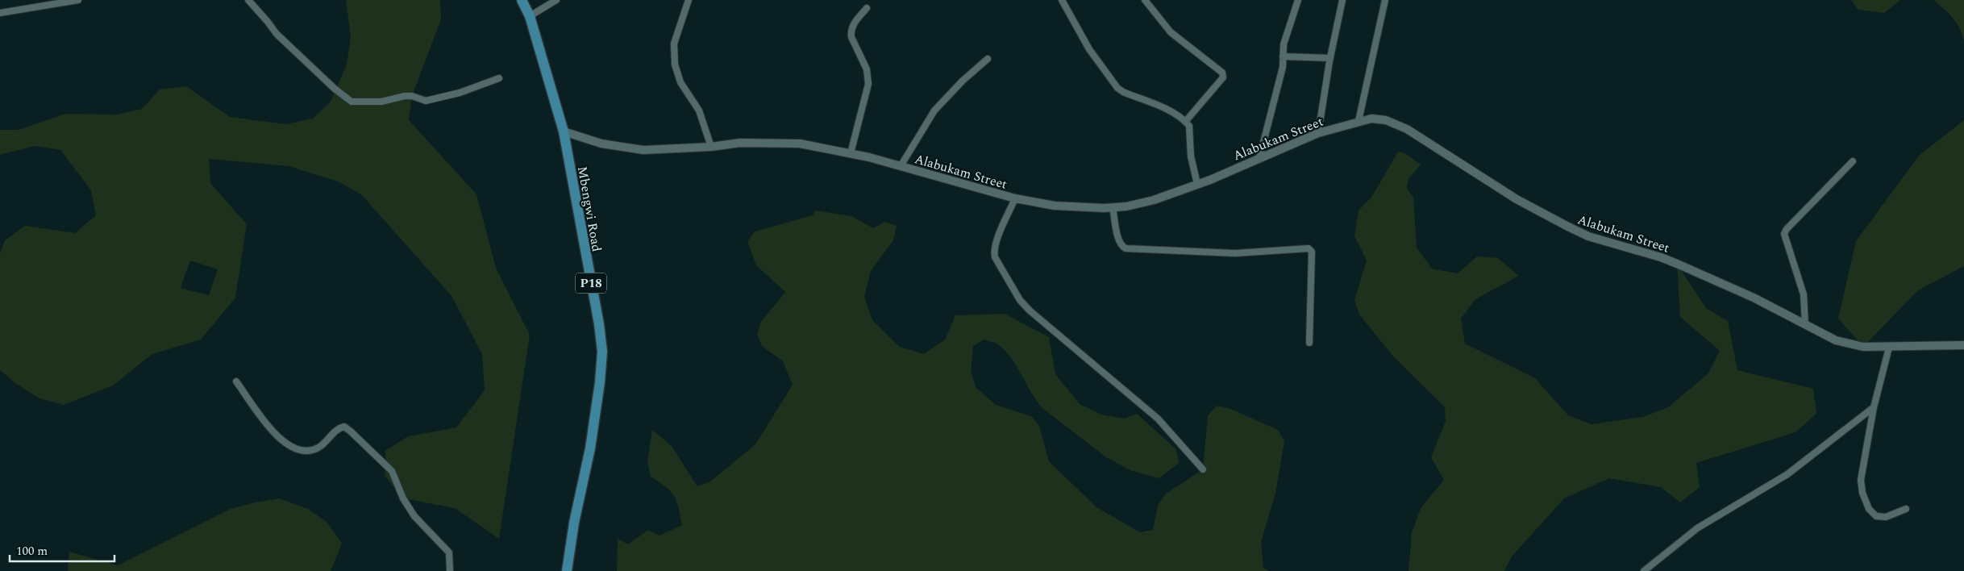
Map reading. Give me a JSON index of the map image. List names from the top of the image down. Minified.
{"streets":{"main road":["Mbengwi Road","P18"],"street":["Alabukam Street"]},"crossings":[["Alabukam Street","Mbengwi Road"]],"scale_bar":"100 m"}
